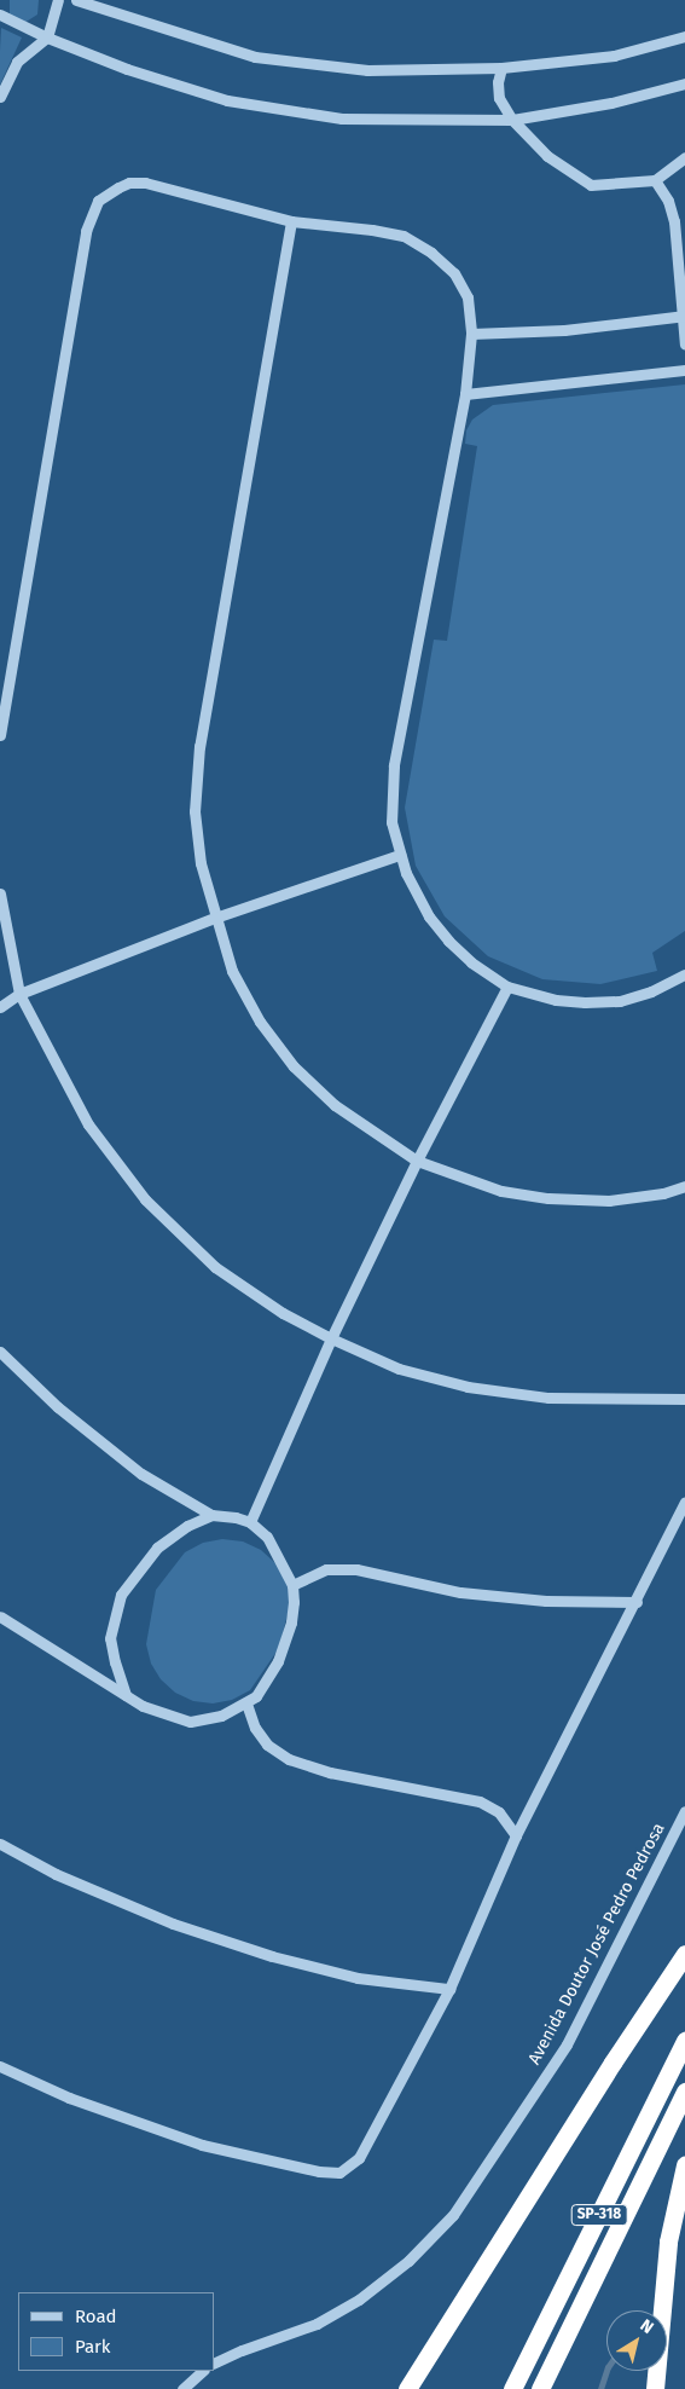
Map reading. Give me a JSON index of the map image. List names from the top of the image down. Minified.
{"streets":{"highway":["SP-318"],"street":["Avenida Doutor José Pedro Pedrosa"]},"legend":["Road","Park"],"north":"top right"}
